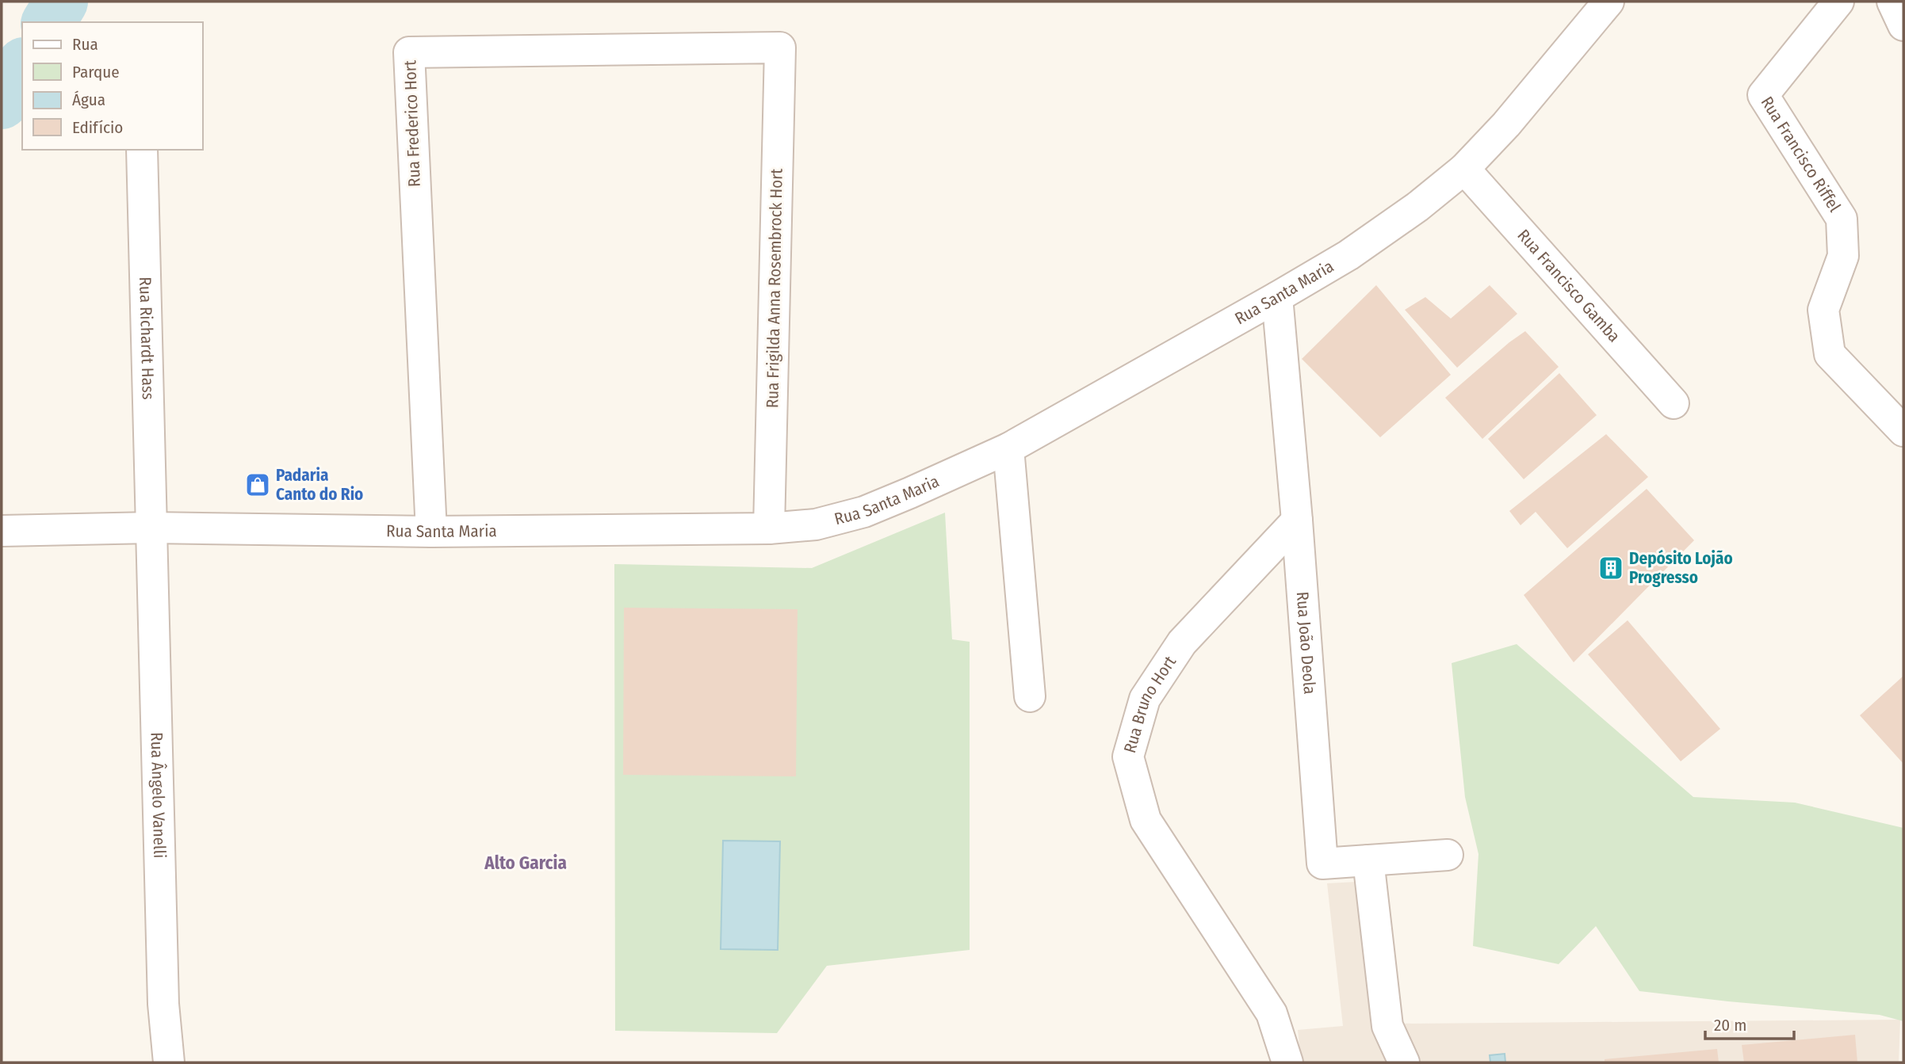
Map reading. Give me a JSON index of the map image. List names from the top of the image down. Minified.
{"streets":{"street":["Rua Frederico Hort","Rua Francisco Riffel","Rua Francisco Gamba","Rua Frigilda Anna Rosembrock Hort","Rua Santa Maria","Rua Richardt Hass","Rua João Deola","Rua Bruno Hort","Rua Ângelo Vanelli"]},"crossings":[["Rua Frederico Hort","Rua Frigilda Anna Rosembrock Hort"],["Rua Frederico Hort","Rua Santa Maria"],["Rua Francisco Gamba","Rua Santa Maria"],["Rua Frigilda Anna Rosembrock Hort","Rua Santa Maria"],["Rua Santa Maria","Rua Richardt Hass"],["Rua Santa Maria","Rua João Deola"],["Rua Santa Maria","Rua Ângelo Vanelli"],["Rua Richardt Hass","Rua Ângelo Vanelli"],["Rua João Deola","Rua Bruno Hort"]],"districts":["Alto Garcia"],"places":{"shop":["Padaria Canto do Rio"],"building":["Depósito Lojão Progresso"]},"legend":["Rua","Parque","Água","Edifício"],"scale_bar":"20 m"}
